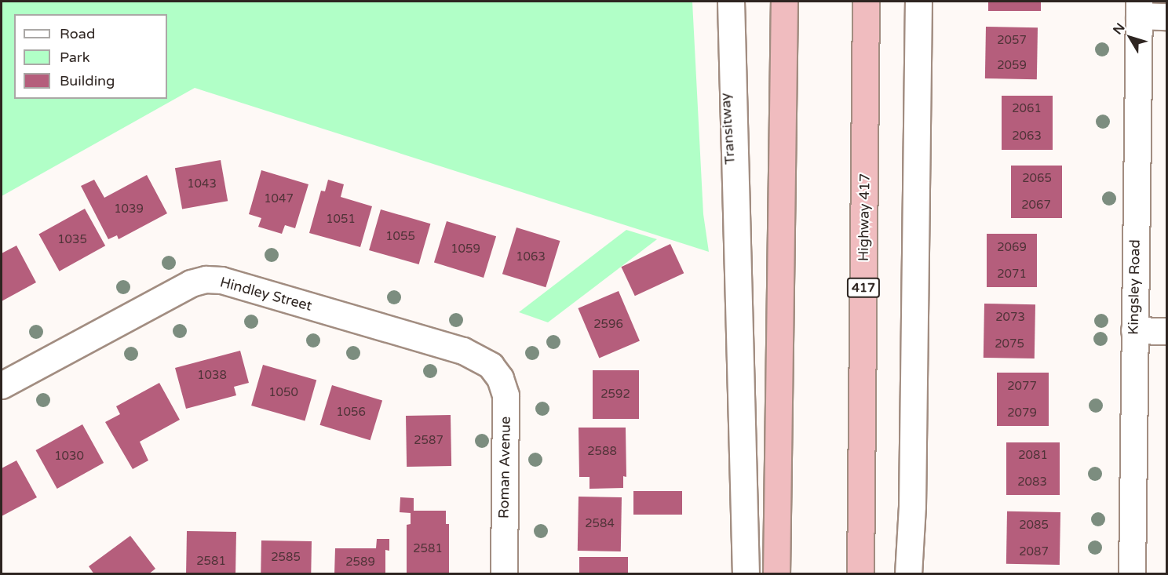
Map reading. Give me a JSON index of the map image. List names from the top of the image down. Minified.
{"streets":{"highway":["Highway 417","417"],"street":["Transitway","Kingsley Road","Hindley Street","Roman Avenue"]},"crossings":[["Hindley Street","Roman Avenue"]],"house_numbers":["2057","2059","2061","2063","2065","1043","1047","2067","1039","1051","1055","1035","2069","1059","1063","2071","2073","2596","2075","1038","2077","1050","2592","1056","2079","2587","2588","2081","1030","2083","2584","2085","2581","2087","2585","2581","2589"],"legend":["Road","Park","Building"],"north":"top left"}
